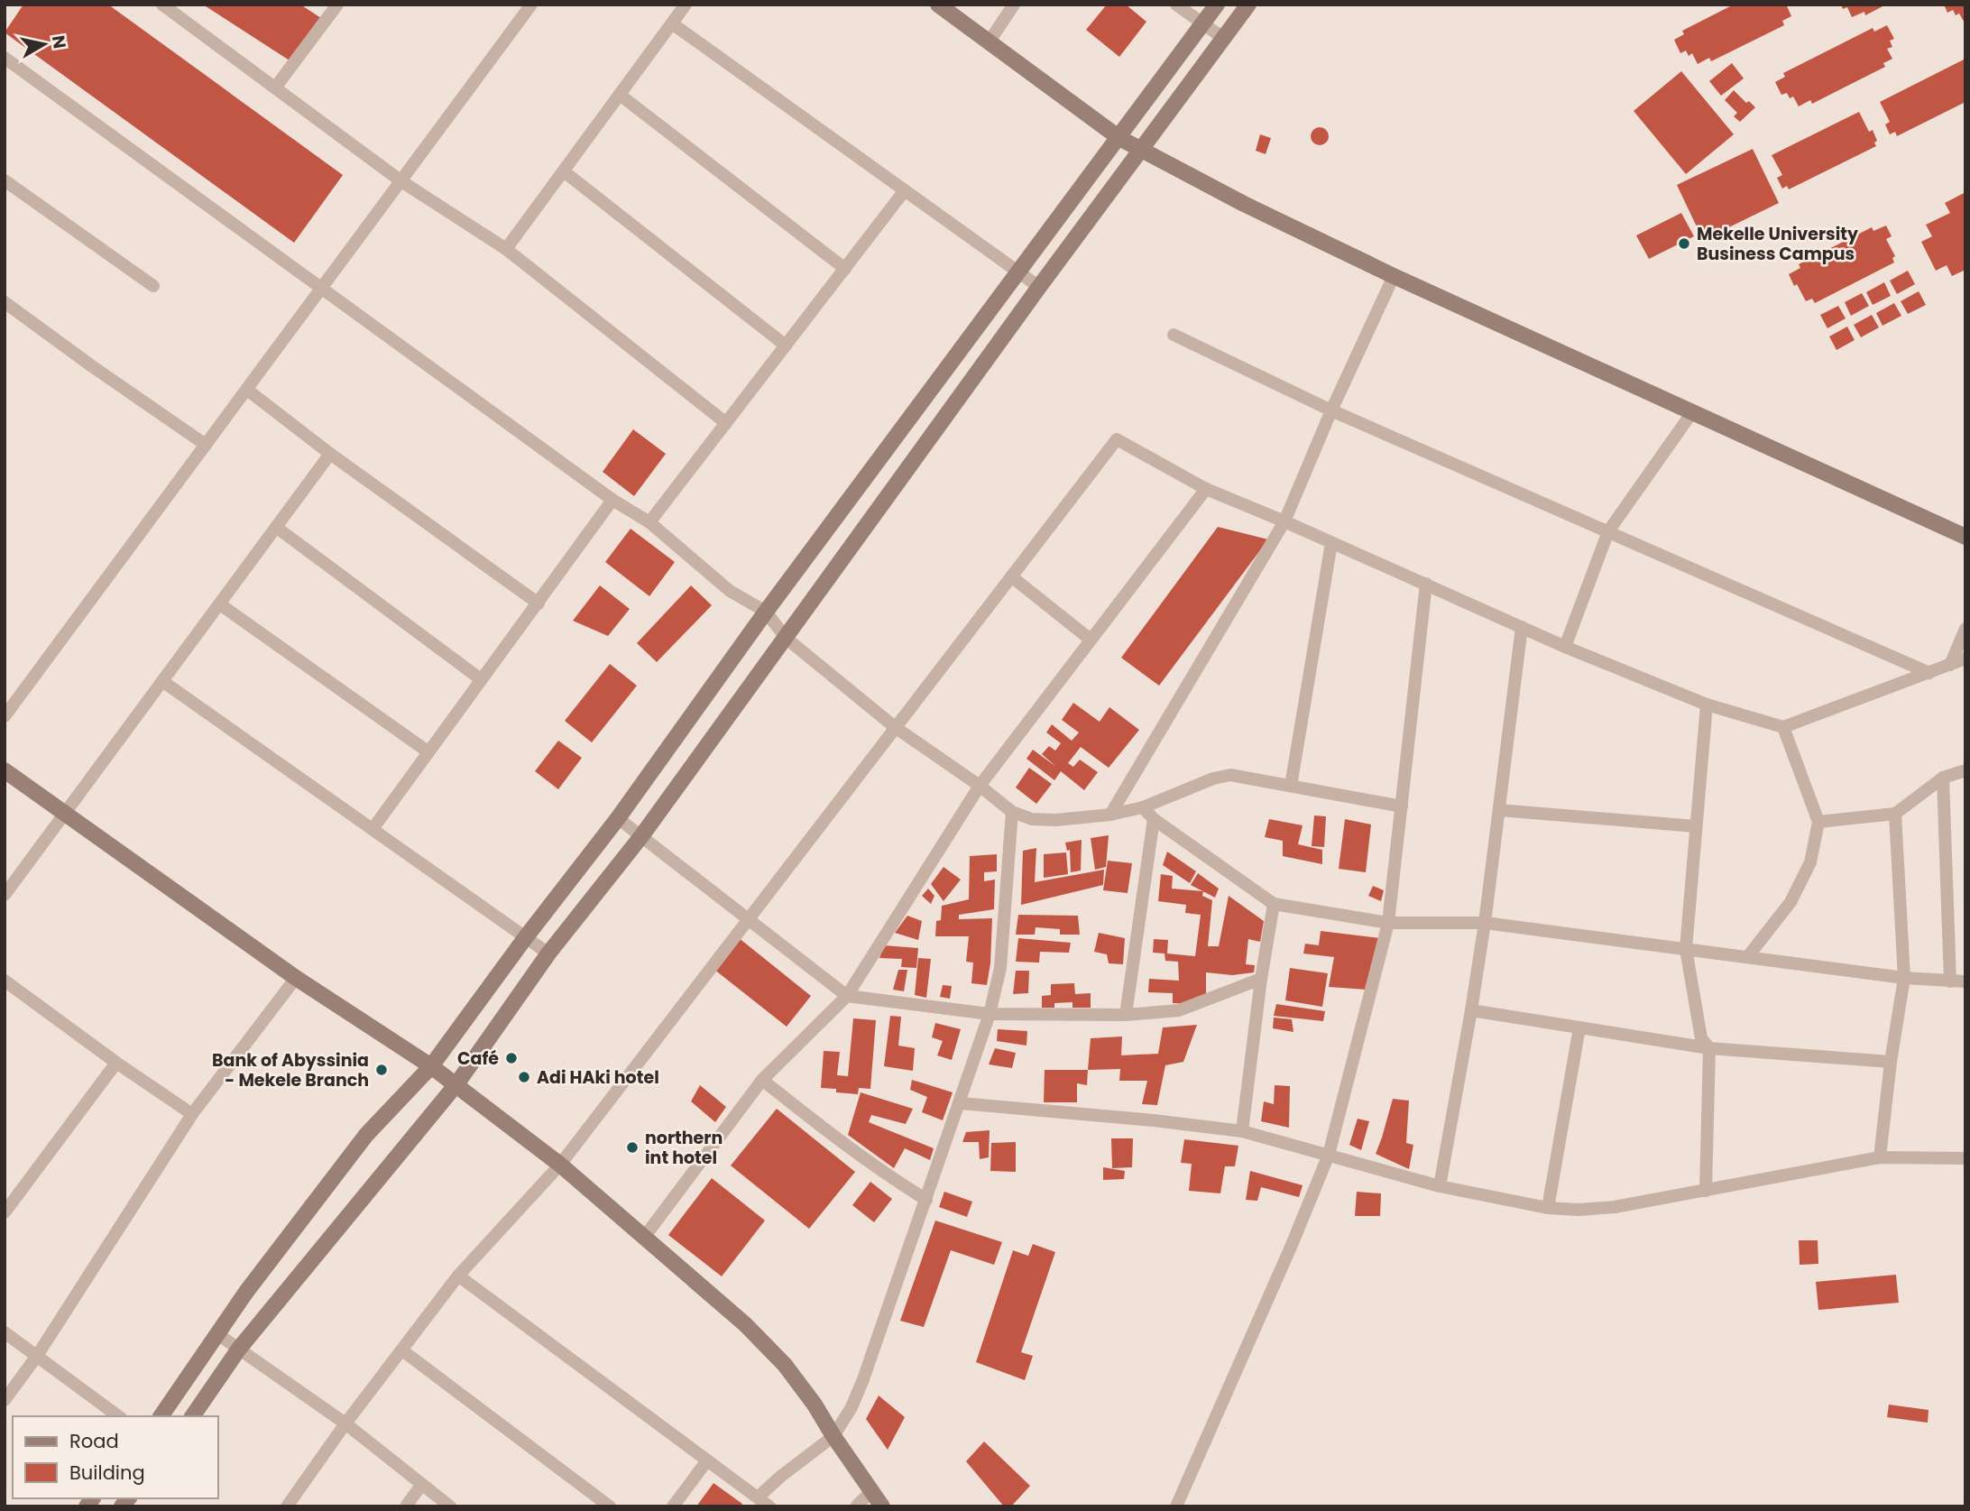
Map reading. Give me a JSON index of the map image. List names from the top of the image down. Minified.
{"places":["Mekelle University Business Campus","Café","Bank of Abyssinia - Mekele Branch","Adi HAki hotel","northern int hotel"],"legend":["Road","Building"],"north":"right"}
